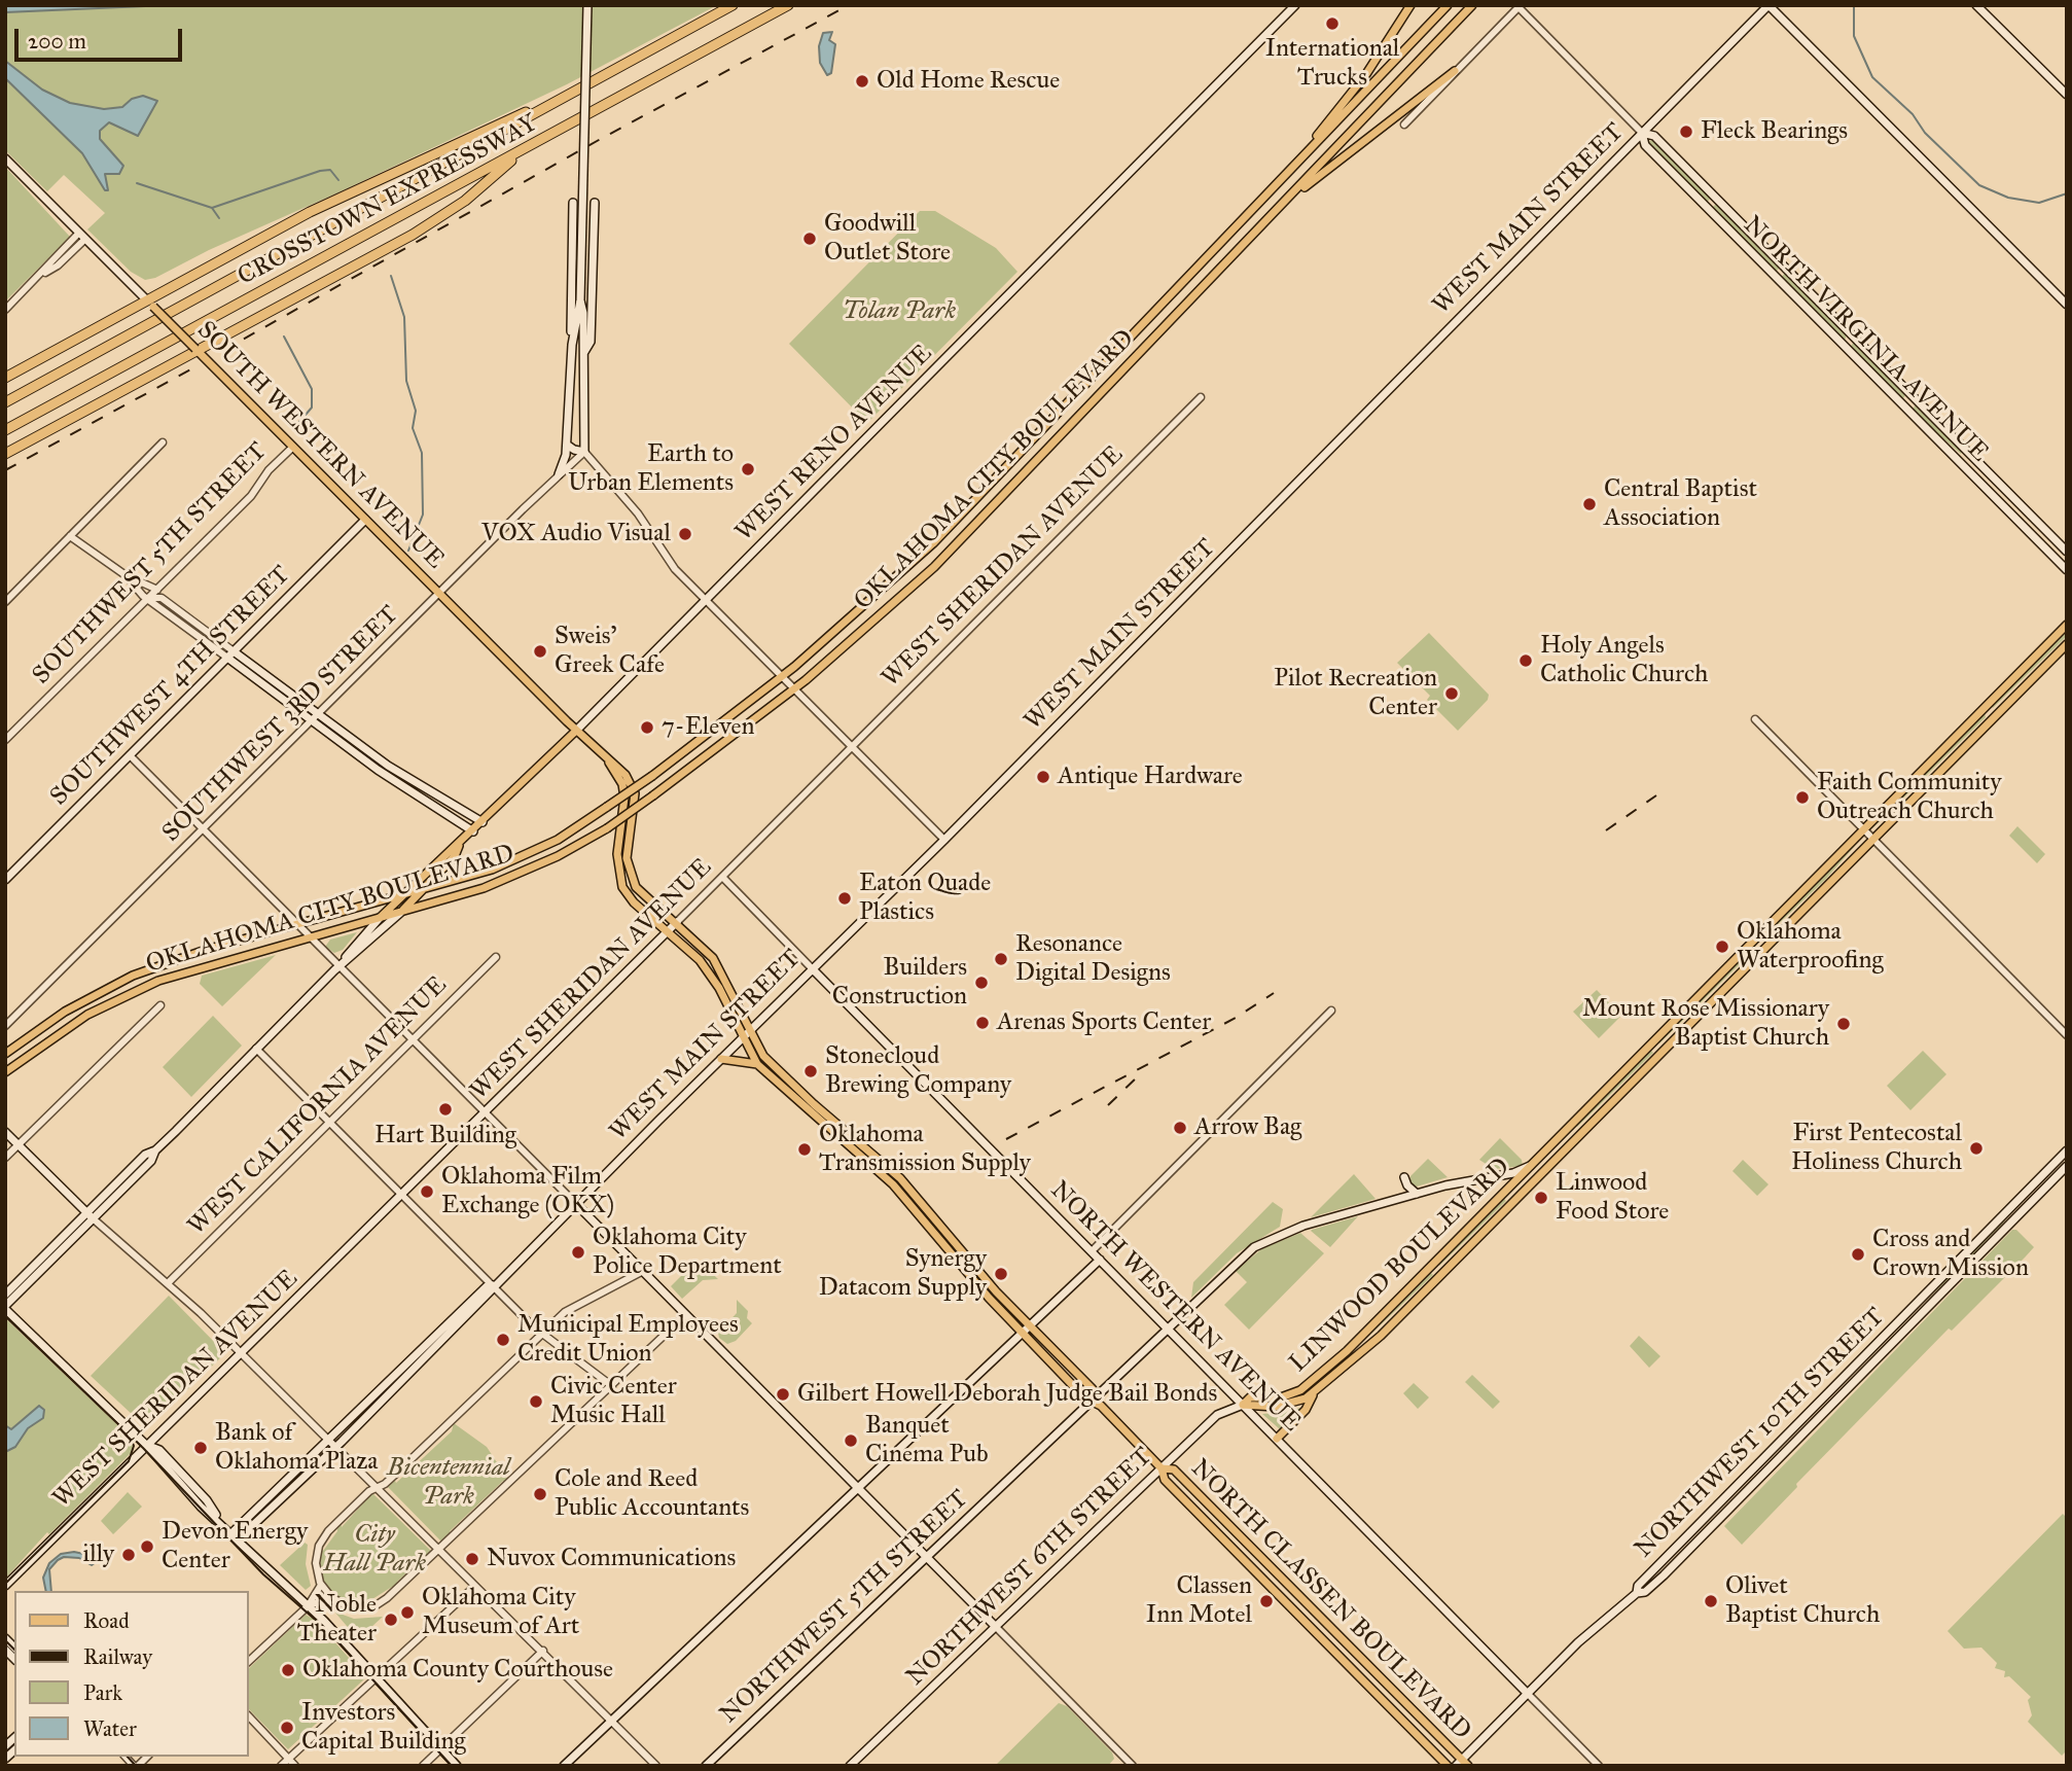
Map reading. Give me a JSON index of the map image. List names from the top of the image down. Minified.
{"streets":{"highway":["CROSSTOWN EXPRESSWAY"],"main road":["WEST MAIN STREET","NORTH VIRGINIA AVENUE","WEST RENO AVENUE","SOUTH WESTERN AVENUE","OKLAHOMA CITY BOULEVARD","WEST SHERIDAN AVENUE","SOUTHWEST 4TH STREET","LINWOOD BOULEVARD","NORTH WESTERN AVENUE","NORTHWEST 10TH STREET","NORTHWEST 6TH STREET","NORTH CLASSEN BOULEVARD","NORTHWEST 5TH STREET"],"street":["SOUTHWEST 5TH STREET","SOUTHWEST 3RD STREET","WEST CALIFORNIA AVENUE"]},"crossings":[["WEST MAIN STREET","NORTH VIRGINIA AVENUE"],["WEST MAIN STREET","NORTH WESTERN AVENUE"],["WEST MAIN STREET","NORTH CLASSEN BOULEVARD"],["WEST RENO AVENUE","SOUTH WESTERN AVENUE"],["WEST RENO AVENUE","OKLAHOMA CITY BOULEVARD"],["SOUTH WESTERN AVENUE","SOUTHWEST 5TH STREET"],["SOUTH WESTERN AVENUE","WEST SHERIDAN AVENUE"],["SOUTH WESTERN AVENUE","SOUTHWEST 4TH STREET"],["SOUTH WESTERN AVENUE","SOUTHWEST 3RD STREET"],["SOUTH WESTERN AVENUE","NORTH CLASSEN BOULEVARD"],["WEST SHERIDAN AVENUE","NORTH WESTERN AVENUE"],["WEST SHERIDAN AVENUE","NORTH CLASSEN BOULEVARD"],["LINWOOD BOULEVARD","NORTH WESTERN AVENUE"],["LINWOOD BOULEVARD","NORTHWEST 6TH STREET"],["LINWOOD BOULEVARD","NORTHWEST 5TH STREET"],["NORTH WESTERN AVENUE","NORTHWEST 10TH STREET"],["NORTH WESTERN AVENUE","NORTHWEST 6TH STREET"],["NORTH WESTERN AVENUE","NORTHWEST 5TH STREET"],["NORTHWEST 10TH STREET","NORTH CLASSEN BOULEVARD"],["NORTHWEST 6TH STREET","NORTH CLASSEN BOULEVARD"],["NORTH CLASSEN BOULEVARD","NORTHWEST 5TH STREET"]],"parks":["Tolan Park","Bicentennial Park","City Hall Park"],"places":["International Trucks","Old Home Rescue","Fleck Bearings","Goodwill Outlet Store","Earth to Urban Elements","Central Baptist Association","VOX Audio Visual","Sweis' Greek Cafe","Holy Angels Catholic Church","Pilot Recreation Center","7-Eleven","Antique Hardware","Faith Community Outreach Church","Eaton Quade Plastics","Oklahoma Waterproofing","Resonance Digital Designs","Builders Construction","Arenas Sports Center","Mount Rose Missionary Baptist Church","Stonecloud Brewing Company","Hart Building","Arrow Bag","First Pentecostal Holiness Church","Oklahoma Transmission Supply","Oklahoma Film Exchange (OKX)","Linwood Food Store","Oklahoma City Police Department","Cross and Crown Mission","Synergy Datacom Supply","Municipal Employees Credit Union","Gilbert Howell Deborah Judge Bail Bonds","Civic Center Music Hall","Banquet Cinema Pub","Bank of Oklahoma Plaza","Cole and Reed Public Accountants","Devon Energy Center","illy","Nuvox Communications","Classen Inn Motel","Olivet Baptist Church","Oklahoma City Museum of Art","Noble Theater","Oklahoma County Courthouse","Investors Capital Building"],"legend":["Road","Railway","Park","Water"],"scale_bar":"200 m"}
